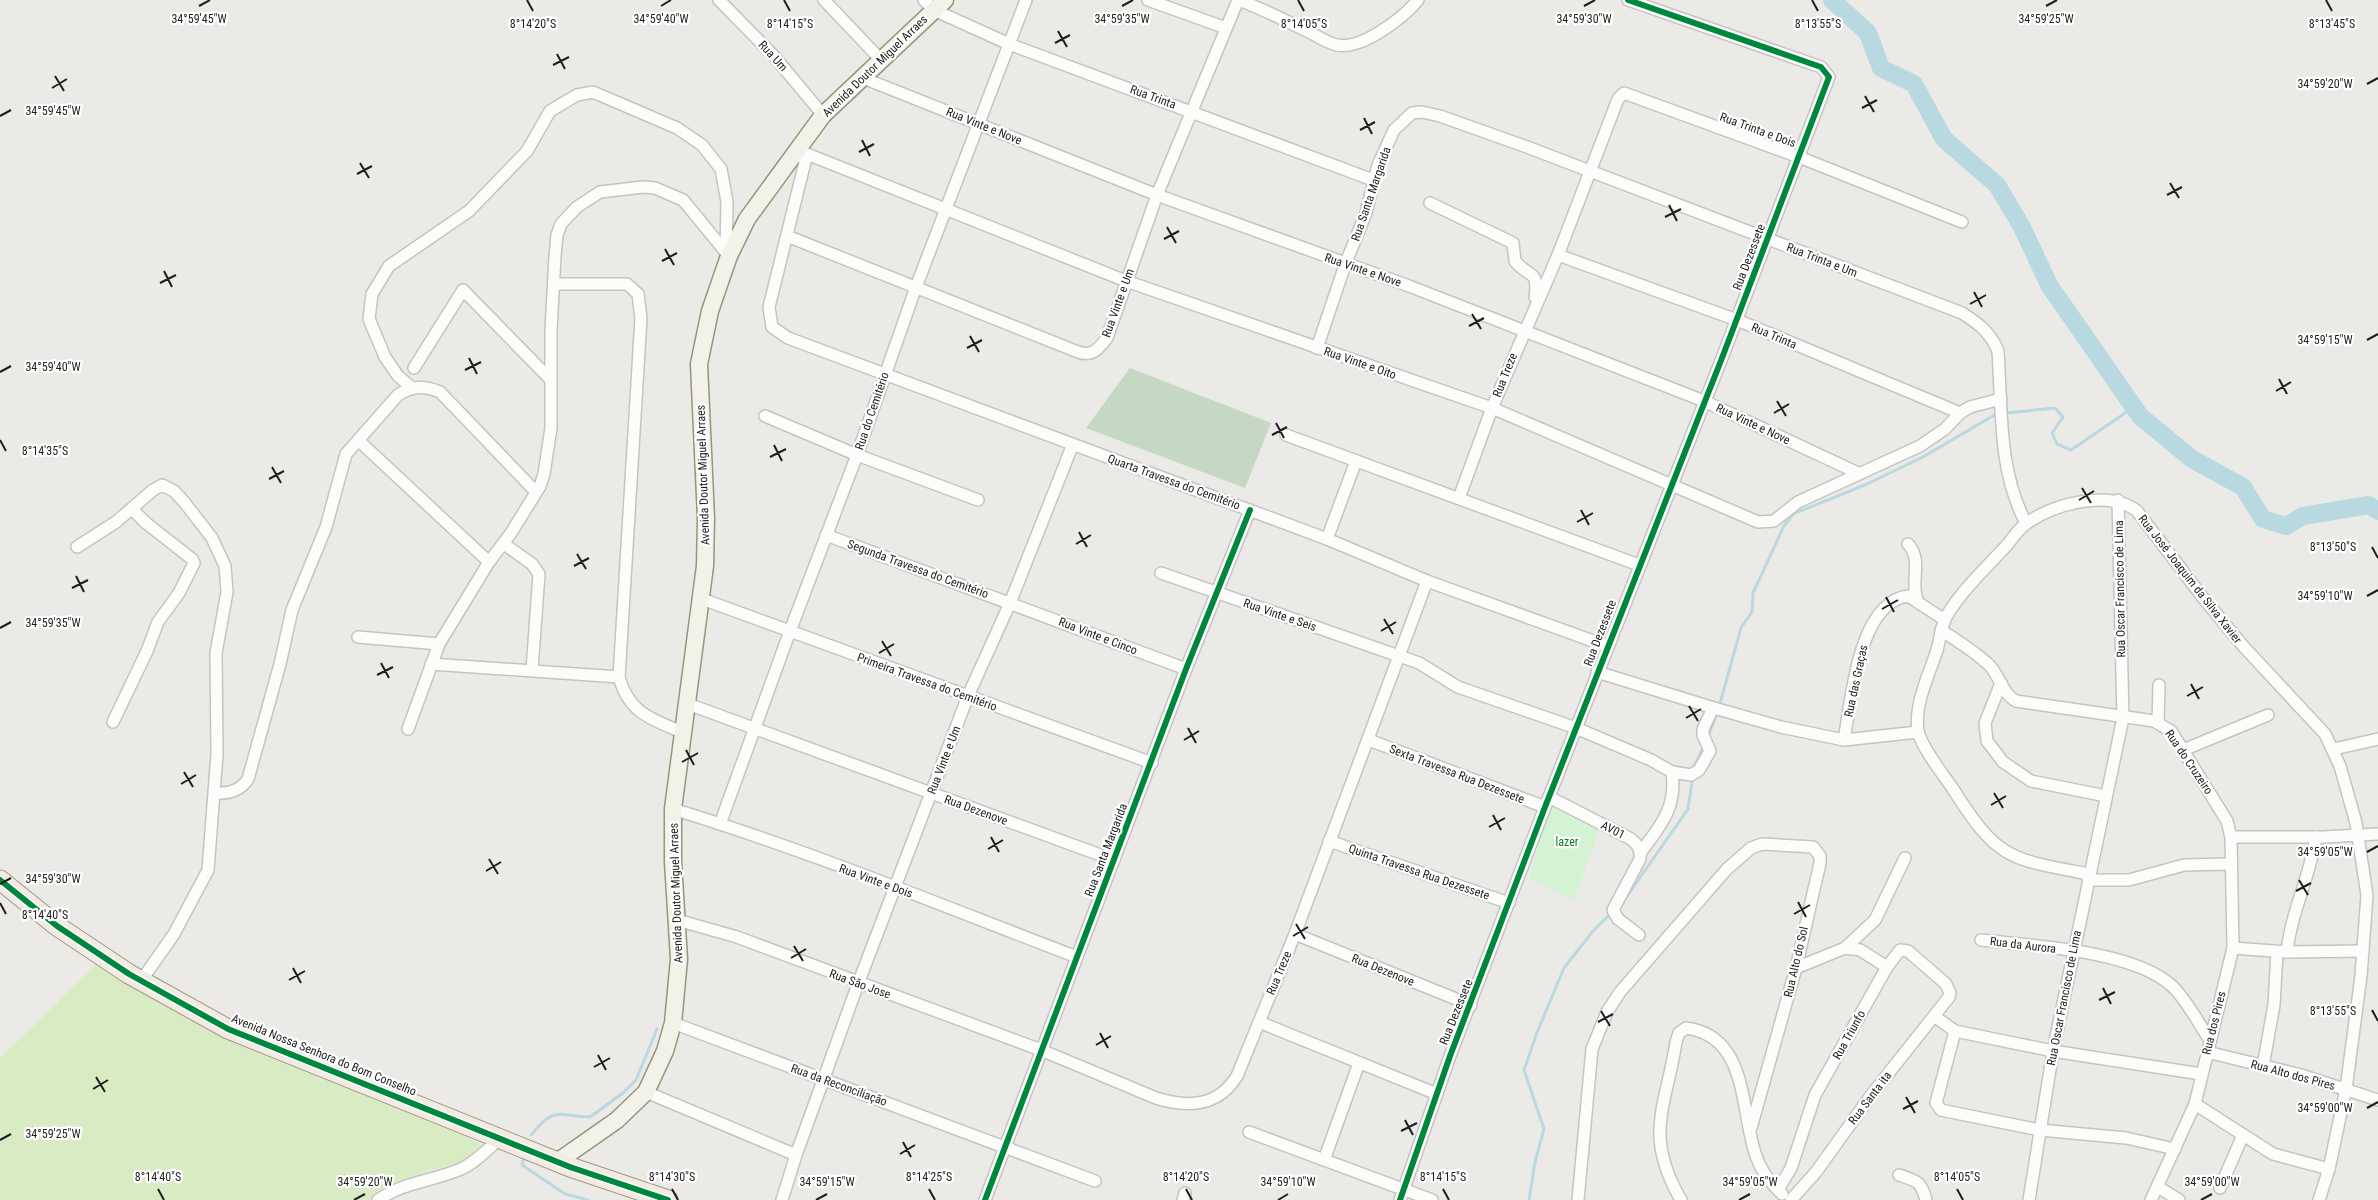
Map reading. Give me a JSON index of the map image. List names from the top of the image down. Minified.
{"streets":{"main road":["Avenida Doutor Miguel Arraes","Avenida Nossa Senhora do Bom Conselho"],"street":["Rua Um","Rua Trinta","Rua Vinte e Nove","Rua Trinta e Dois","Rua Santa Margarida","Rua Dezessete","Rua Trinta e Um","Rua Vinte e Um","Rua Vinte e Oito","Rua Treze","Rua do Cemitério","Quarta Travessa do Cemitério","Segunda Travessa do Cemitério","Rua José Joaquim da Silva Xavier","Rua Oscar Francisco de Lima","Rua Vinte e Seis","Rua Vinte e Cinco","Rua das Graças","Primeira Travessa do Cemitério","Rua do Cruzeiro","Sexta Travessa Rua Dezessete","Rua Dezenove","AV01","Quinta Travessa Rua Dezessete","Rua Vinte e Dois","Rua da Aurora","Rua Alto do Sol","Rua São Jose","Rua dos Pires","Rua Triunfo","Rua Alto dos Pires","Rua da Reconciliação","Rua Santa ita"]},"crossings":[["Rua Um","Avenida Doutor Miguel Arraes"],["Avenida Doutor Miguel Arraes","Rua Trinta"],["Avenida Doutor Miguel Arraes","Rua Vinte e Nove"],["Avenida Doutor Miguel Arraes","Primeira Travessa do Cemitério"],["Avenida Doutor Miguel Arraes","Rua Dezenove"],["Avenida Doutor Miguel Arraes","Rua Vinte e Dois"],["Avenida Doutor Miguel Arraes","Rua São Jose"],["Avenida Doutor Miguel Arraes","Avenida Nossa Senhora do Bom Conselho"],["Avenida Doutor Miguel Arraes","Rua da Reconciliação"],["Rua Trinta","Rua Santa Margarida"],["Rua Trinta","Rua Dezessete"],["Rua Trinta","Rua Vinte e Um"],["Rua Trinta","Rua Treze"],["Rua Trinta","Rua do Cemitério"],["Rua Vinte e Nove","Rua Santa Margarida"],["Rua Vinte e Nove","Rua Dezessete"],["Rua Vinte e Nove","Rua Vinte e Um"],["Rua Vinte e Nove","Rua Vinte e Oito"],["Rua Vinte e Nove","Rua Treze"],["Rua Vinte e Nove","Rua do Cemitério"],["Rua Trinta e Dois","Rua Dezessete"],["Rua Trinta e Dois","Rua Treze"],["Rua Santa Margarida","Rua Trinta e Um"],["Rua Santa Margarida","Rua Vinte e Oito"],["Rua Santa Margarida","Rua Treze"],["Rua Santa Margarida","Quarta Travessa do Cemitério"],["Rua Santa Margarida","Rua Vinte e Seis"],["Rua Santa Margarida","Rua Vinte e Cinco"],["Rua Santa Margarida","Primeira Travessa do Cemitério"],["Rua Santa Margarida","Rua Dezenove"],["Rua Santa Margarida","Rua Vinte e Dois"],["Rua Santa Margarida","Rua São Jose"],["Rua Santa Margarida","Rua da Reconciliação"],["Rua Dezessete","Rua Trinta e Um"],["Rua Dezessete","Rua Vinte e Oito"],["Rua Dezessete","Quarta Travessa do Cemitério"],["Rua Dezessete","Rua Vinte e Seis"],["Rua Dezessete","Sexta Travessa Rua Dezessete"],["Rua Dezessete","Rua Dezenove"],["Rua Dezessete","AV01"],["Rua Dezessete","Quinta Travessa Rua Dezessete"],["Rua Trinta e Um","Rua Treze"],["Rua Vinte e Um","Rua Vinte e Oito"],["Rua Vinte e Um","Rua do Cemitério"],["Rua Vinte e Um","Quarta Travessa do Cemitério"],["Rua Vinte e Um","Segunda Travessa do Cemitério"],["Rua Vinte e Um","Rua Vinte e Cinco"],["Rua Vinte e Um","Primeira Travessa do Cemitério"],["Rua Vinte e Um","Rua Dezenove"],["Rua Vinte e Um","Rua Vinte e Dois"],["Rua Vinte e Um","Rua São Jose"],["Rua Vinte e Um","Rua da Reconciliação"],["Rua Vinte e Oito","Rua Treze"],["Rua Vinte e Oito","Rua do Cemitério"],["Rua Vinte e Oito","Quarta Travessa do Cemitério"],["Rua Treze","Quarta Travessa do Cemitério"],["Rua Treze","Rua Vinte e Seis"],["Rua Treze","Sexta Travessa Rua Dezessete"],["Rua Treze","Rua Dezenove"],["Rua Treze","Quinta Travessa Rua Dezessete"],["Rua Treze","Rua São Jose"],["Rua do Cemitério","Quarta Travessa do Cemitério"],["Rua do Cemitério","Segunda Travessa do Cemitério"],["Rua do Cemitério","Primeira Travessa do Cemitério"],["Rua do Cemitério","Rua Dezenove"],["Rua do Cemitério","Rua Vinte e Dois"],["Segunda Travessa do Cemitério","Rua Vinte e Cinco"],["Rua José Joaquim da Silva Xavier","Rua Oscar Francisco de Lima"],["Rua José Joaquim da Silva Xavier","Rua Alto dos Pires"],["Rua Oscar Francisco de Lima","Rua do Cruzeiro"],["Rua Oscar Francisco de Lima","Rua da Aurora"],["Rua do Cruzeiro","Rua dos Pires"],["Sexta Travessa Rua Dezessete","AV01"],["Rua da Aurora","Rua dos Pires"],["Rua dos Pires","Rua Alto dos Pires"],["Rua Triunfo","Rua Santa ita"]],"parks":["lazer"],"coordinates":["34°59'45\"W","34°59'40\"W","34°59'35\"W","34°59'30\"W","34°59'25\"W","8°14'20\"S","8°14'15\"S","8°14'05\"S","8°13'55\"S","8°13'45\"S","34°59'20\"W","34°59'15\"W","8°14'35\"S","8°13'50\"S","34°59'10\"W","34°59'05\"W","8°14'40\"S","34°59'00\"W","8°14'30\"S","8°14'25\"S"]}
